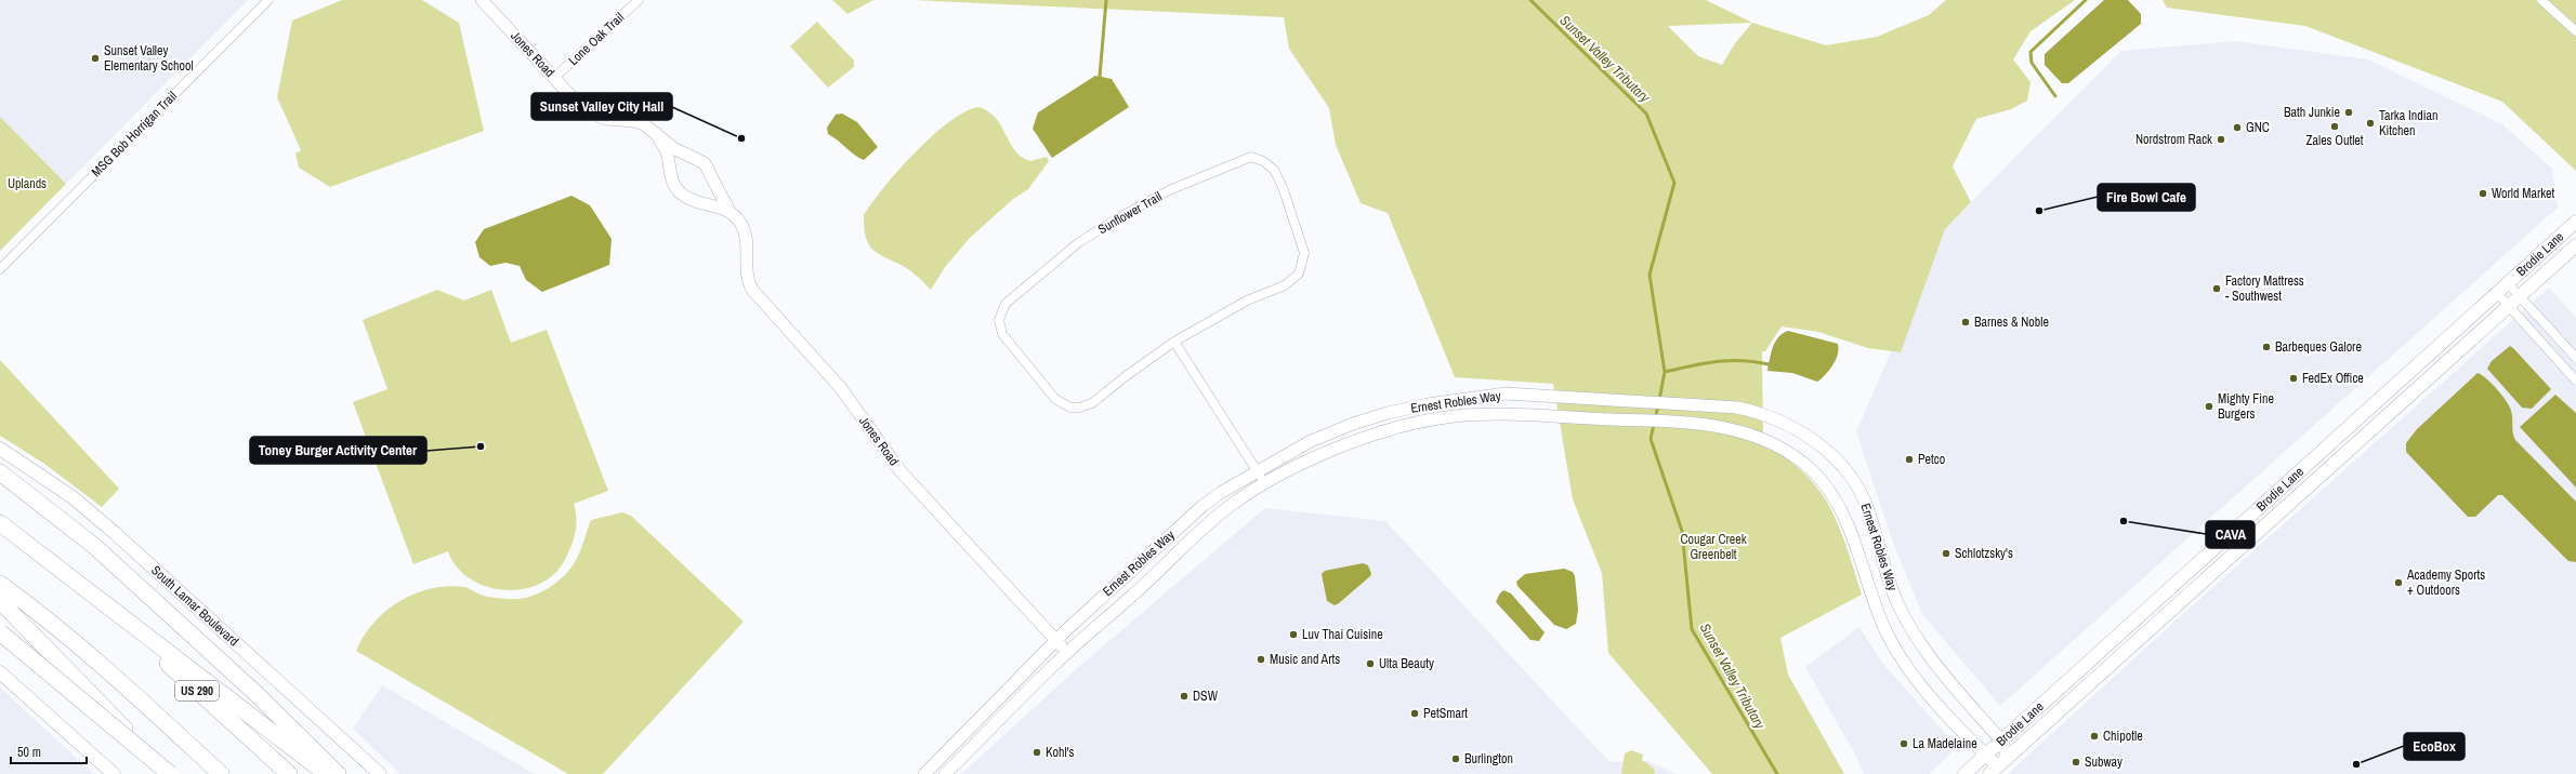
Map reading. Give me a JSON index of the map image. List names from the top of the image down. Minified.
{"streets":{"highway":["US 290"],"main road":["Brodie Lane","South Lamar Boulevard"],"street":["Lone Oak Trail","Jones Road","MSG Bob Horrigan Trail","Sunflower Trail","Ernest Robles Way"]},"crossings":[["Lone Oak Trail","Jones Road"],["Jones Road","Ernest Robles Way"],["Brodie Lane","Ernest Robles Way"]],"water":["Sunset Valley Tributary"],"parks":["Uplands","Cougar Creek Greenbelt"],"places":["Sunset Valley Elementary School","Bath Junkie","Tarka Indian Kitchen","Zales Outlet","GNC","Sunset Valley City Hall","Nordstrom Rack","World Market","Fire Bowl Cafe","Factory Mattress - Southwest","Barnes & Noble","Barbeques Galore","FedEx Office","Mighty Fine Burgers","Toney Burger Activity Center","Petco","CAVA","Schlotzsky's","Academy Sports + Outdoors","Luv Thai Cuisine","Music and Arts","Ulta Beauty","DSW","PetSmart","Chipotle","La Madelaine","Kohl's","Burlington","Subway","EcoBox"],"scale_bar":"50 m"}
